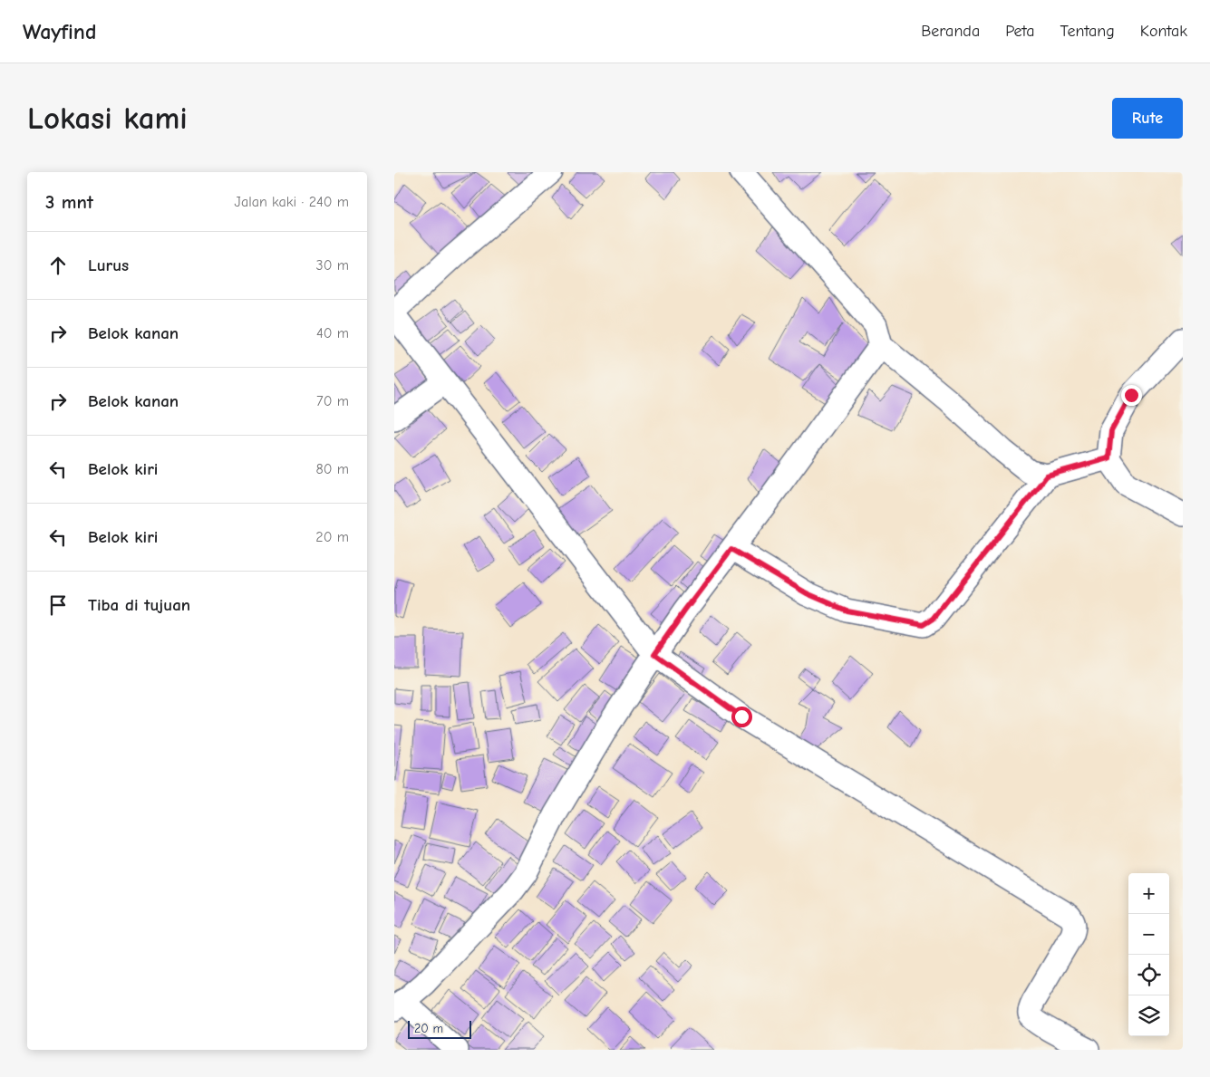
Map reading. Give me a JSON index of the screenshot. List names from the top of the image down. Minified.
{"scale_bar":"20 m","page":{"header":"Wayfind","nav":["Beranda","Peta","Tentang","Kontak"],"buttons":"Rute","title":"Lokasi kami","heading":["3 mnt","Jalan kaki · 240 m"],"list":[["Lurus","30 m"],["Belok kanan","40 m"],["Belok kanan","70 m"],["Belok kiri","80 m"],["Belok kiri","20 m"],"Tiba di tujuan"],"map_buttons":["+","−"],"scale":"20 m"}}
